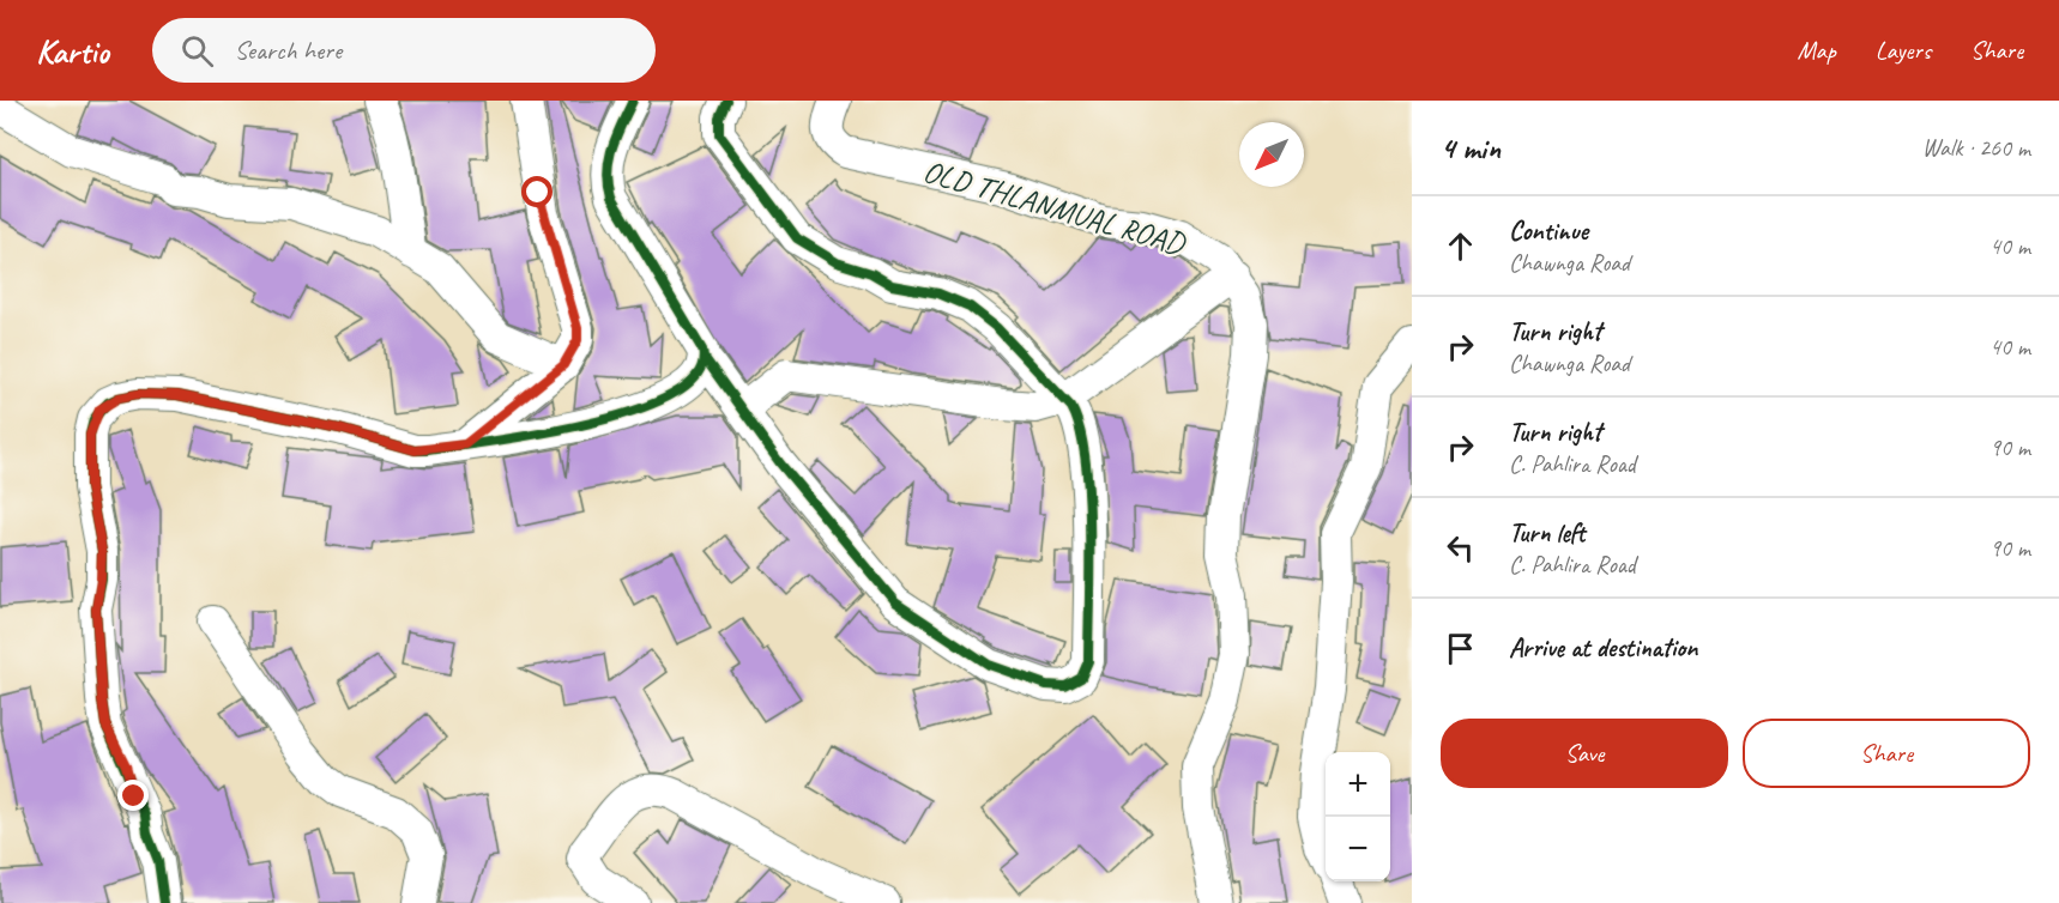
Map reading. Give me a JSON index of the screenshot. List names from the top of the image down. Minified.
{"streets":{"street":["OLD THLANMUAL ROAD"]},"north":"bottom left","page":{"header":"Kartio","search":"Search here","nav":["Map","Layers","Share"],"heading":["4 min","Walk · 260 m"],"list":[["Continue","Chawnga Road","40 m"],["Turn right","Chawnga Road","40 m"],["Turn right","C. Pahlira Road","90 m"],["Turn left","C. Pahlira Road","90 m"],"Arrive at destination"],"buttons":["Save","Share"],"map_buttons":["+","−"]}}
